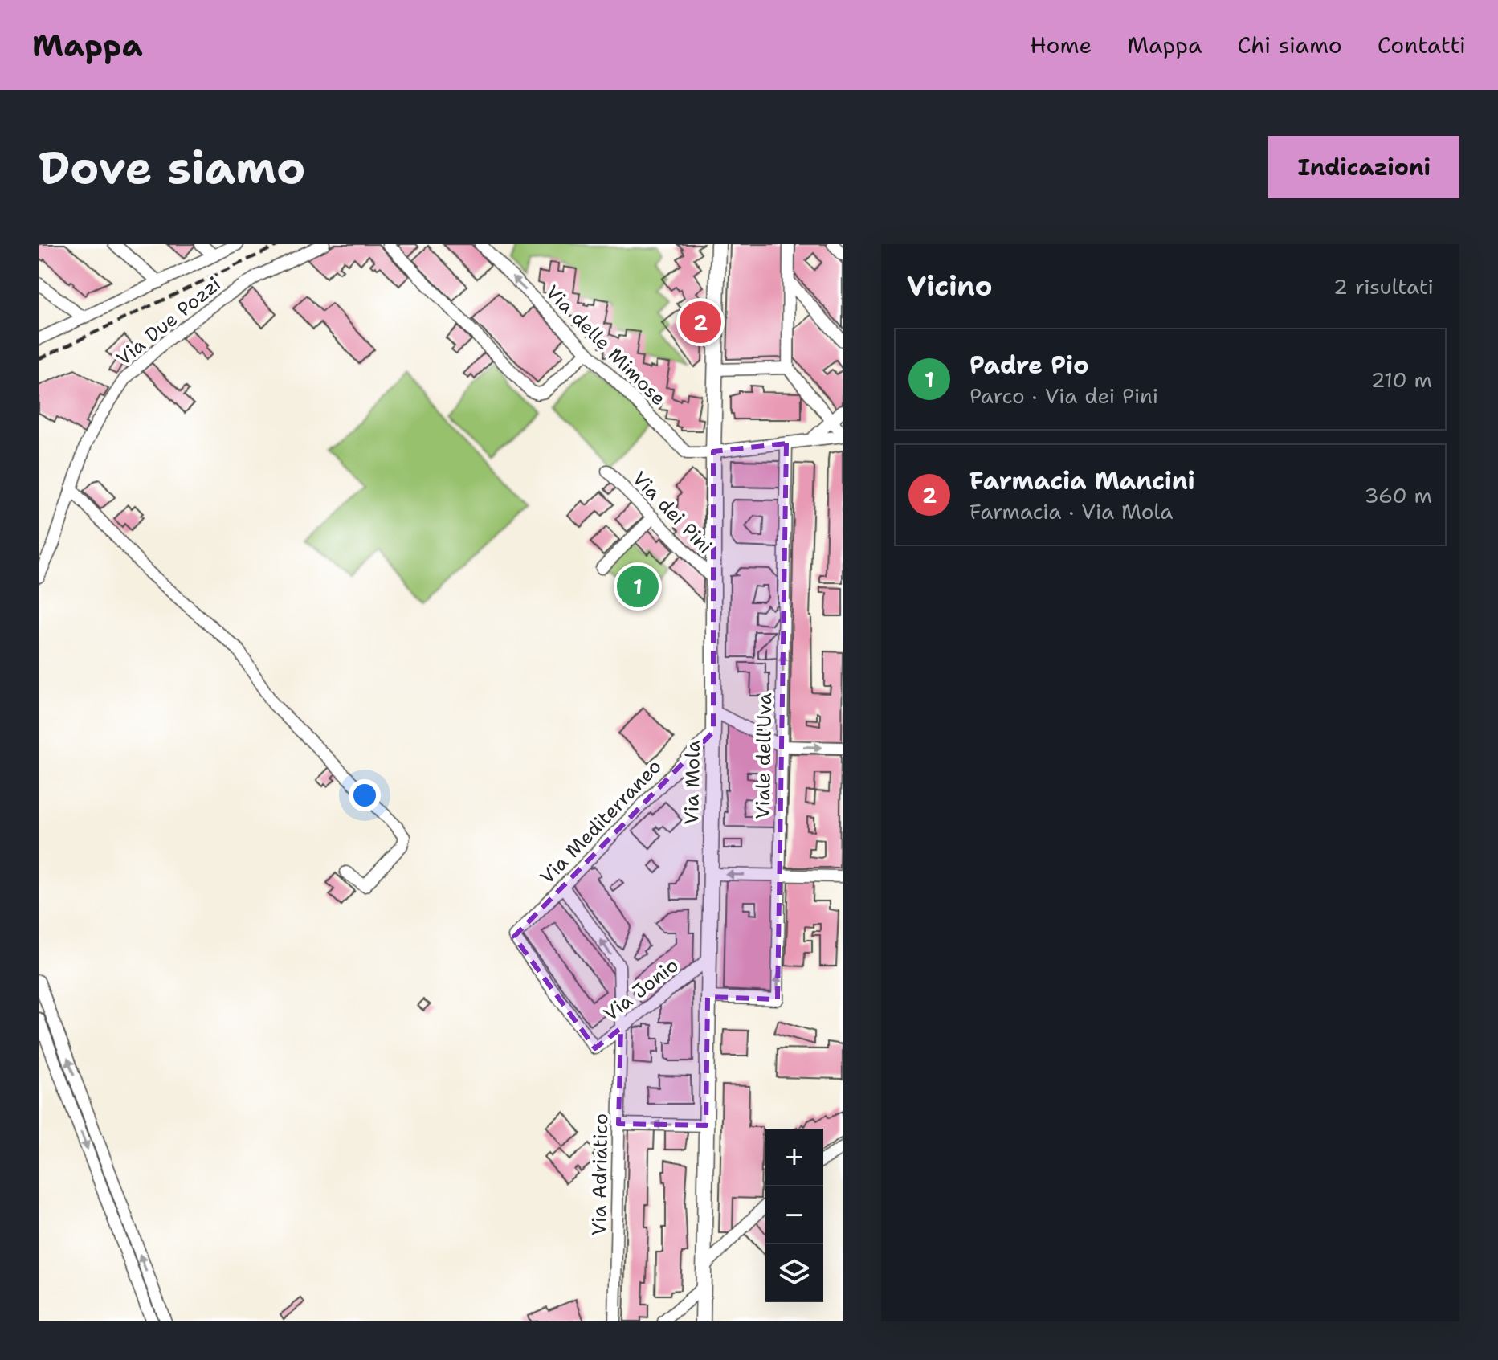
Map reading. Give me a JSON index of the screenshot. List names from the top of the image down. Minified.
{"streets":{"main road":["Via Mola"],"street":["Via Due Pozzi","Via delle Mimose","Via dei Pini","Viale dell'Uva","Via Mediterraneo","Via Jonio","Via Adriatico"]},"crossings":[["Via delle Mimose","Viale dell'Uva"],["Via delle Mimose","Via Mola"],["Via dei Pini","Via Mola"],["Viale dell'Uva","Via Mola"],["Via Mola","Via Mediterraneo"],["Via Mola","Via Jonio"],["Via Mediterraneo","Via Jonio"],["Via Mediterraneo","Via Adriatico"],["Via Jonio","Via Adriatico"]],"one_way":["Viale dell'Uva"],"page":{"header":"Mappa","nav":["Home","Mappa","Chi siamo","Contatti"],"buttons":"Indicazioni","title":"Dove siamo","heading":["Vicino","2 risultati"],"pins":["2","1"],"list":[{"mark":"1","name":"Padre Pio","note":"Parco · Via dei Pini","value":"210 m"},{"mark":"2","name":"Farmacia Mancini","note":"Farmacia · Via Mola","value":"360 m"}],"map_buttons":["+","−"]}}
